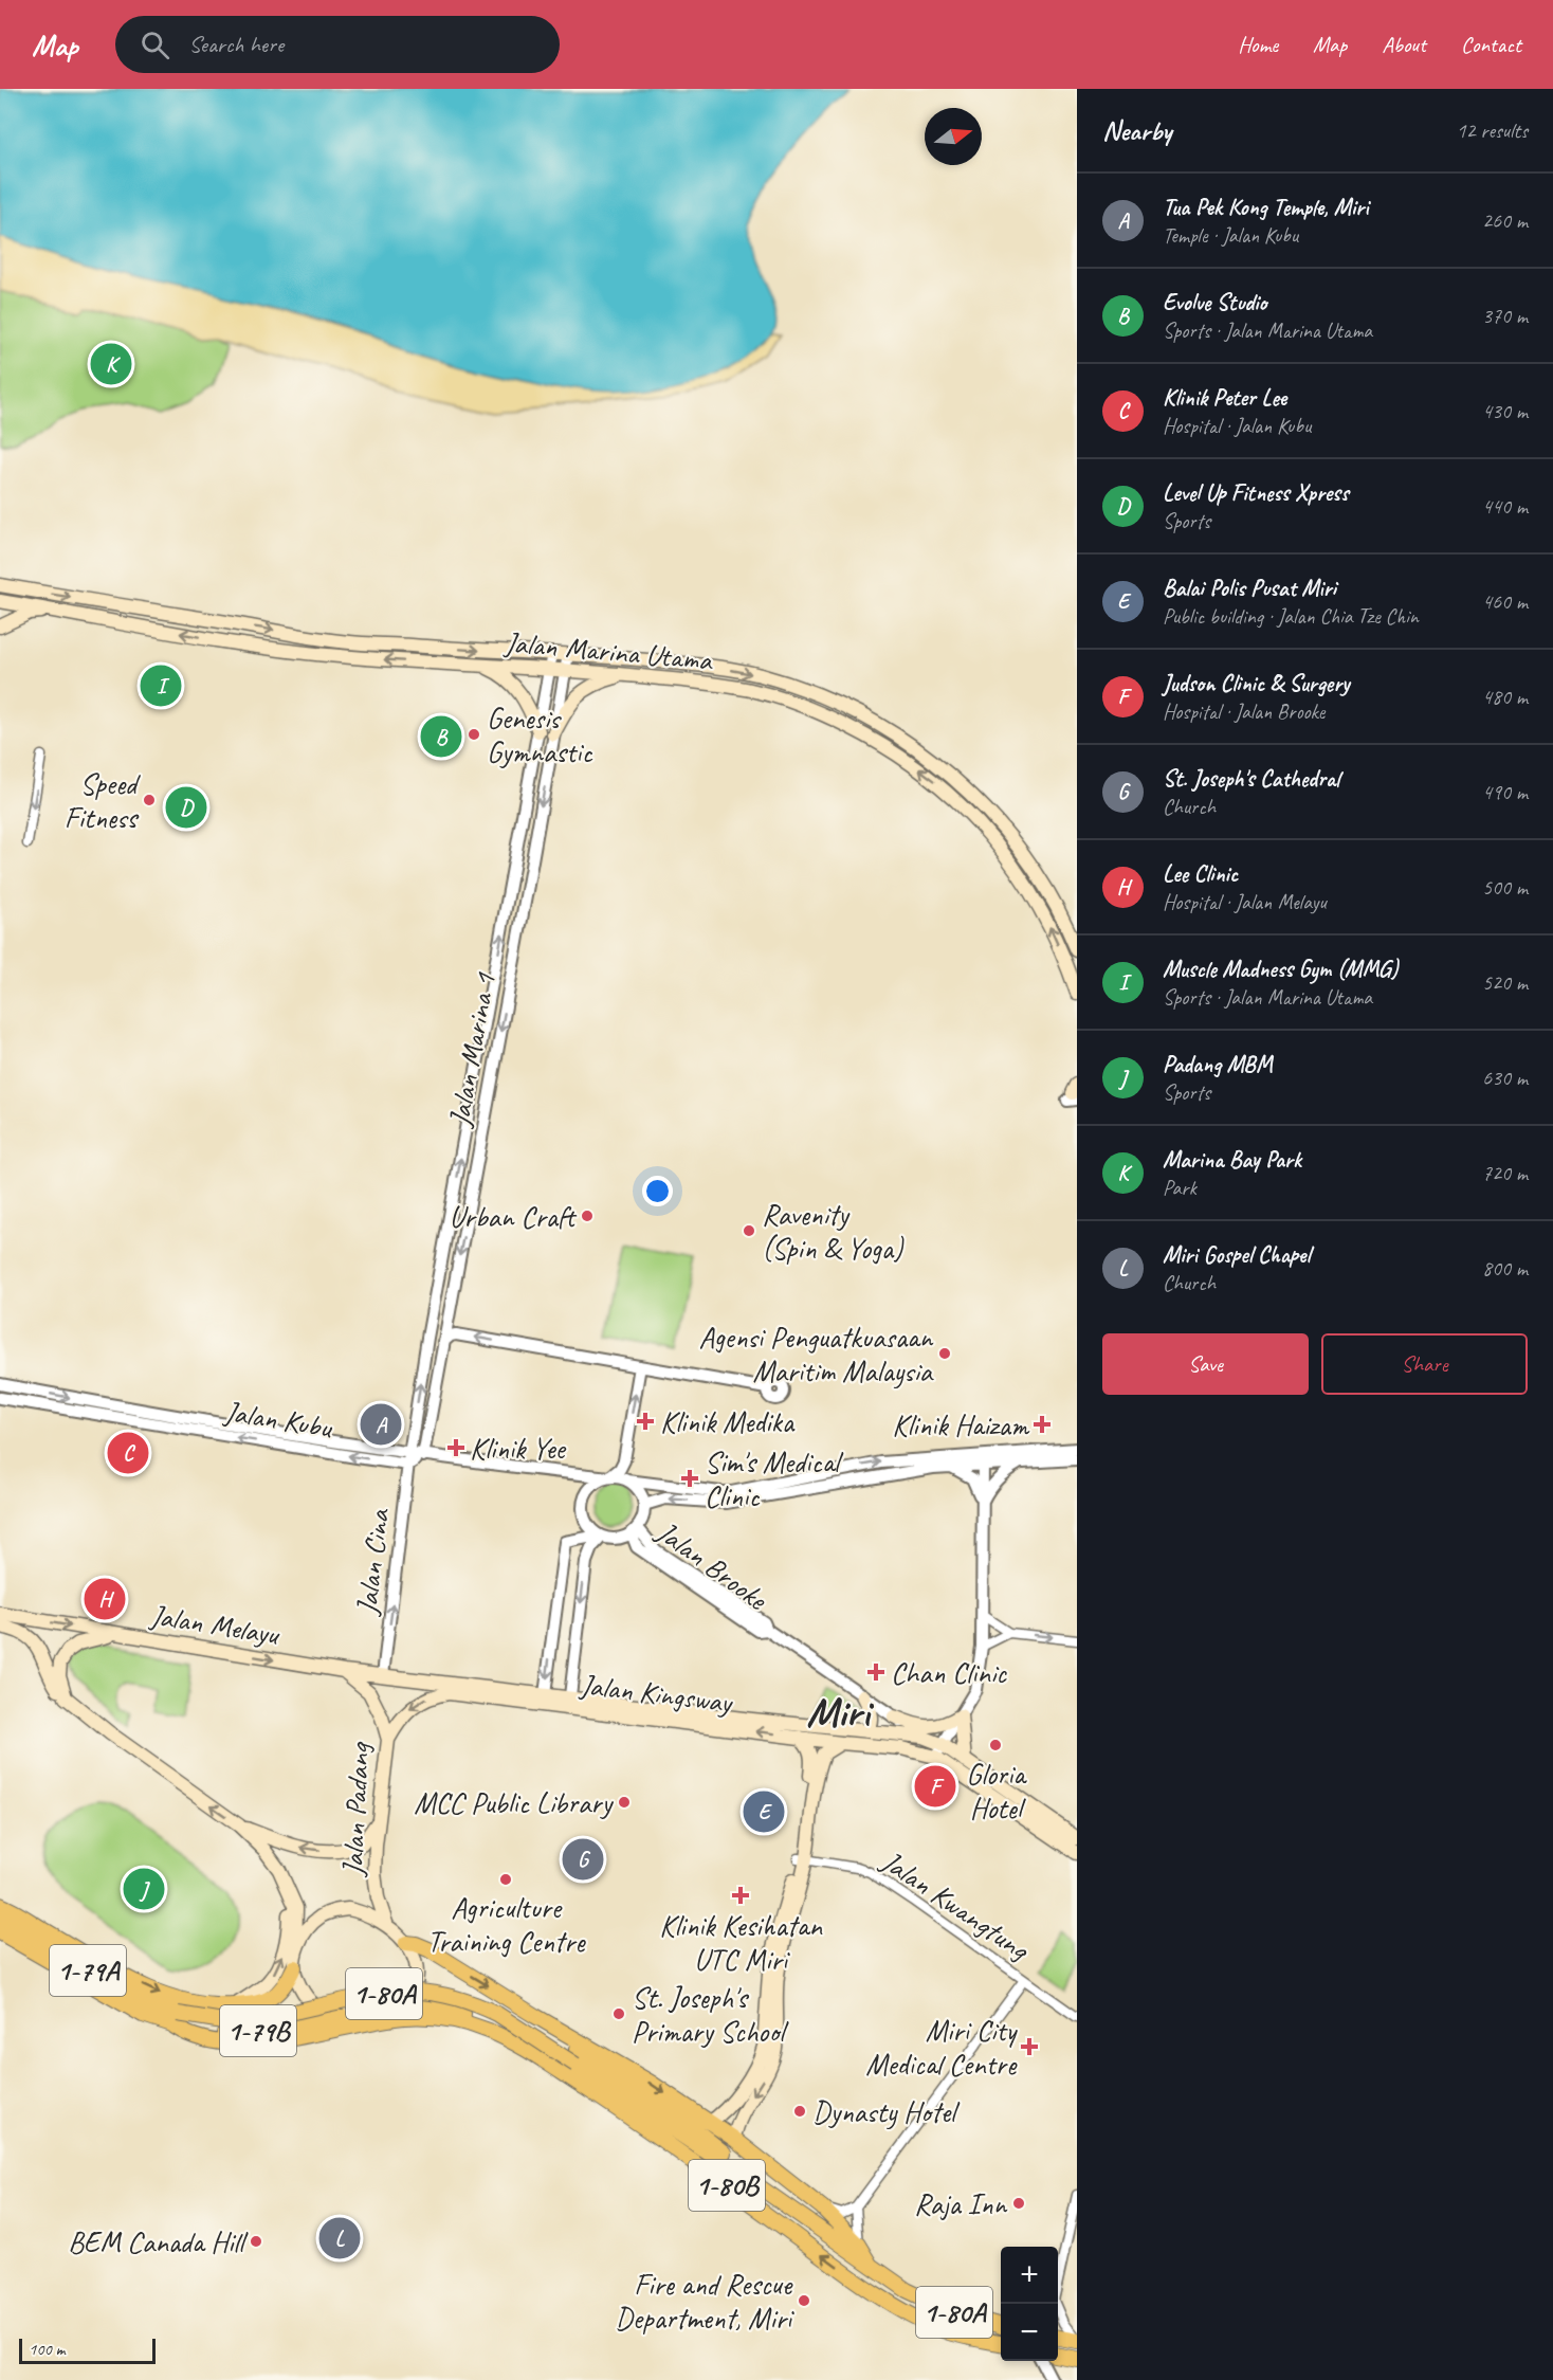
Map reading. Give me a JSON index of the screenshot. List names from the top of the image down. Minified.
{"streets":{"highway":["1-79A","1-80A","1-79B","1-80B"],"main road":["Jalan Marina Utama","Jalan Melayu","Jalan Kingsway","Jalan Padang"],"street":["Jalan Marina 1","Jalan Kubu","Jalan Cina","Jalan Brooke","Jalan Kwangtung"]},"crossings":[["Jalan Marina Utama","Jalan Marina 1"],["Jalan Marina 1","Jalan Kubu"],["Jalan Marina 1","Jalan Cina"],["Jalan Kubu","Jalan Cina"],["Jalan Cina","Jalan Melayu"],["Jalan Cina","Jalan Kingsway"],["Jalan Brooke","Jalan Kingsway"],["Jalan Melayu","Jalan Kingsway"],["Jalan Melayu","Jalan Padang"],["Jalan Kingsway","Jalan Padang"],["Jalan Padang","1-79B"],["Jalan Padang","1-80B"],["1-79A","1-80A"],["1-79A","1-79B"],["1-79A","1-80B"],["1-80A","1-79B"],["1-80A","1-80B"],["1-79B","1-80B"]],"one_way":["Jalan Cina","Jalan Melayu"],"districts":["Miri"],"places":{"other":["Genesis Gymnastic","Speed Fitness","Urban Craft","Ravenity (Spin & Yoga)","Agensi Penguatkuasaan Maritim Malaysia","Gloria Hotel","MCC Public Library","Agriculture Training Centre","St. Joseph's Primary School","Dynasty Hotel","Raja Inn","BEM Canada Hill","Fire and Rescue Department, Miri"],"health":["Klinik Medika","Klinik Haizam","Klinik Yee","Sim's Medical Clinic","Chan Clinic","Klinik Kesihatan UTC Miri","Miri City Medical Centre"]},"scale_bar":"100 m","north":"right","page":{"header":"Map","search":"Search here","nav":["Home","Map","About","Contact"],"heading":["Nearby","12 results"],"list":[{"mark":"A","name":"Tua Pek Kong Temple, Miri","note":"Temple · Jalan Kubu","value":"260 m"},{"mark":"B","name":"Evolve Studio","note":"Sports · Jalan Marina Utama","value":"370 m"},{"mark":"C","name":"Klinik Peter Lee","note":"Hospital · Jalan Kubu","value":"430 m"},{"mark":"D","name":"Level Up Fitness Xpress","note":"Sports","value":"440 m"},{"mark":"E","name":"Balai Polis Pusat Miri","note":"Public building · Jalan Chia Tze Chin","value":"460 m"},{"mark":"F","name":"Judson Clinic & Surgery","note":"Hospital · Jalan Brooke","value":"480 m"},{"mark":"G","name":"St. Joseph's Cathedral","note":"Church","value":"490 m"},{"mark":"H","name":"Lee Clinic","note":"Hospital · Jalan Melayu","value":"500 m"},{"mark":"I","name":"Muscle Madness Gym (MMG)","note":"Sports · Jalan Marina Utama","value":"520 m"},{"mark":"J","name":"Padang MBM","note":"Sports","value":"630 m"},{"mark":"K","name":"Marina Bay Park","note":"Park","value":"720 m"},{"mark":"L","name":"Miri Gospel Chapel","note":"Church","value":"800 m"}],"pins":["K","I","B","D","A","C","H","F","E","G","J","L"],"buttons":["Save","Share"],"map_buttons":["+","−"],"scale":"100 m"}}
